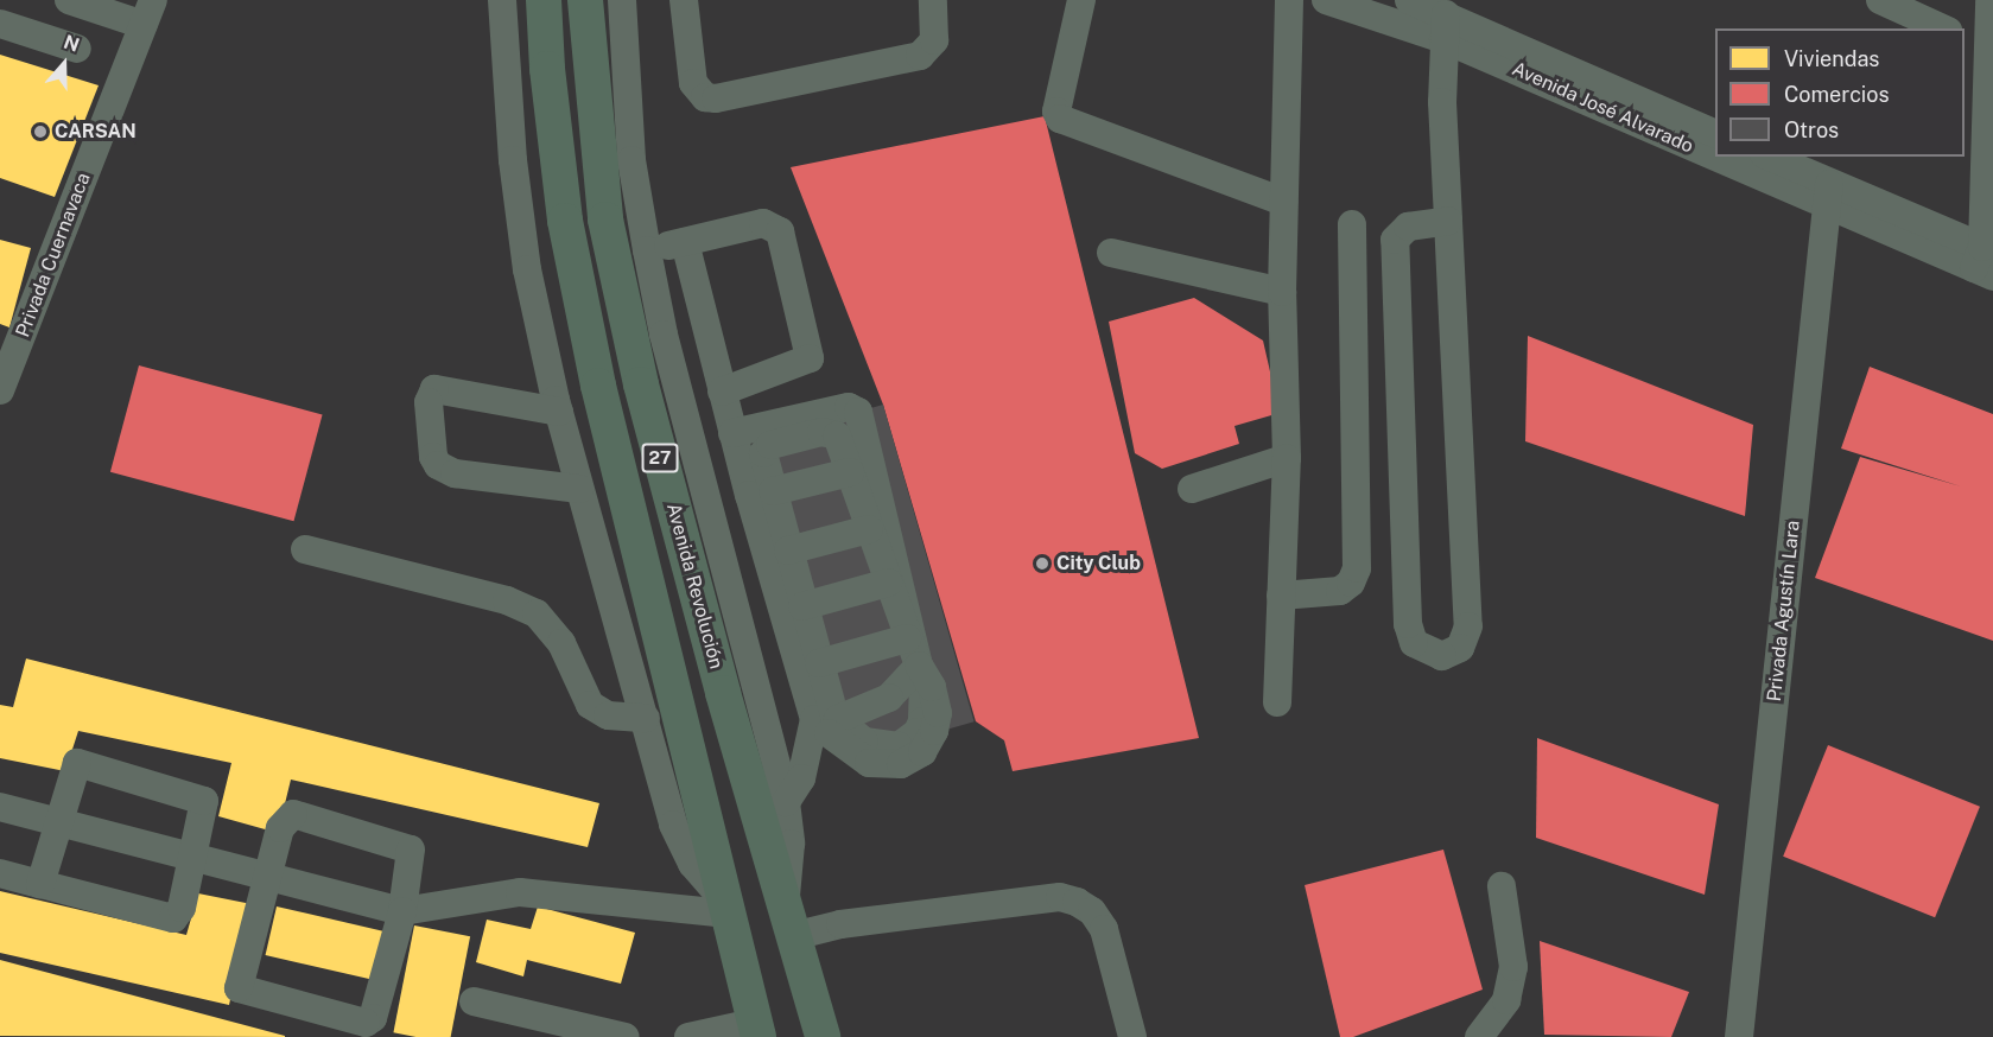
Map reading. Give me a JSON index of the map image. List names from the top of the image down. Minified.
{"streets":{"main road":["27","Avenida Revolución"],"street":["Avenida José Alvarado","Privada Cuernavaca","Privada Agustín Lara"]},"crossings":[["Avenida José Alvarado","Privada Agustín Lara"]],"places":["CARSAN","City Club"],"legend":["Viviendas","Comercios","Otros"],"north":"top"}
